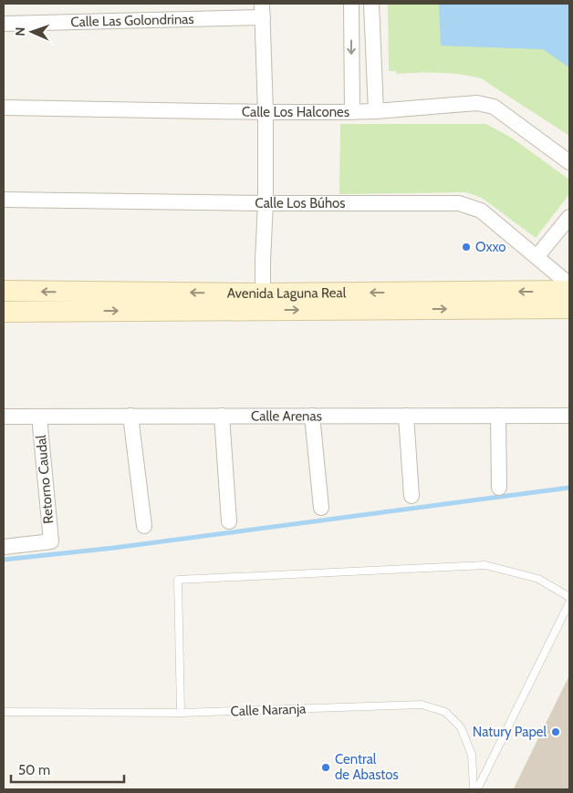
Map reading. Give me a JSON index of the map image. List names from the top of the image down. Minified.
{"streets":{"street":["Calle Las Golondrinas","Calle Los Halcones","Calle Los Búhos","Avenida Laguna Real","Calle Arenas","Retorno Caudal"],"lane":["Calle Naranja"]},"crossings":[["Calle Arenas","Retorno Caudal"]],"places":["Oxxo","Natury Papel","Central de Abastos"],"scale_bar":"50 m","north":"left"}
